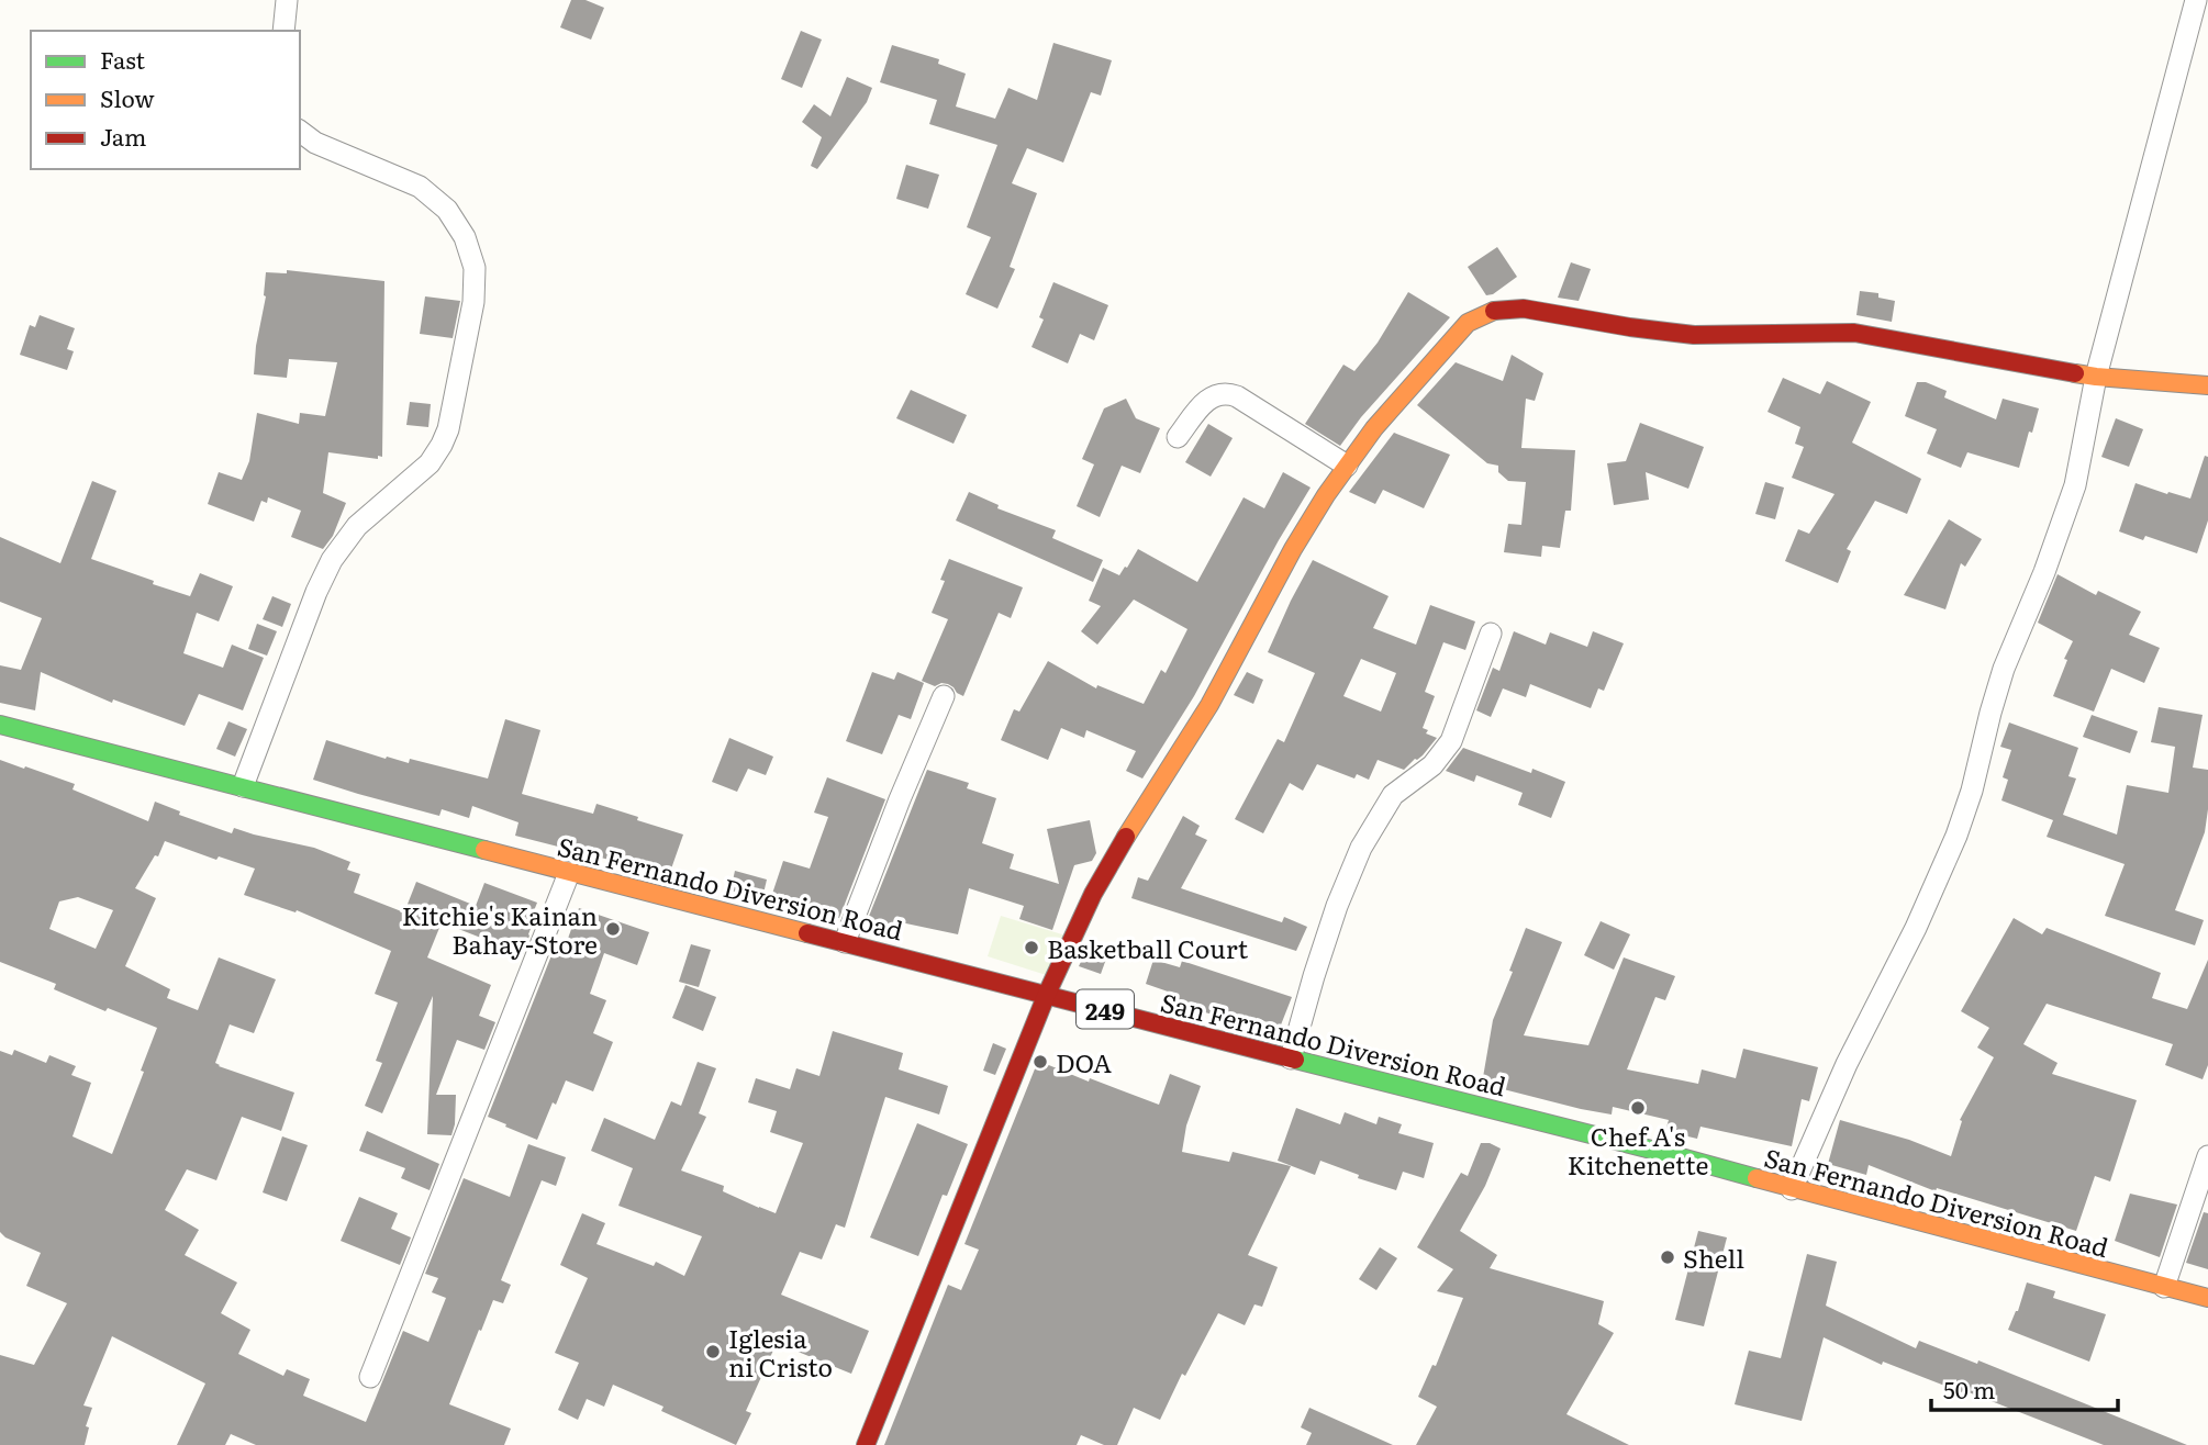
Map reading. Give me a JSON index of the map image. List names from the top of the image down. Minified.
{"streets":{"main road":["San Fernando Diversion Road","249"]},"places":["Kitchie's Kainan Bahay-Store","Basketball Court","DOA","Chef A's Kitchenette","Shell","Iglesia ni Cristo"],"legend":["Fast","Slow","Jam"],"scale_bar":"50 m"}
